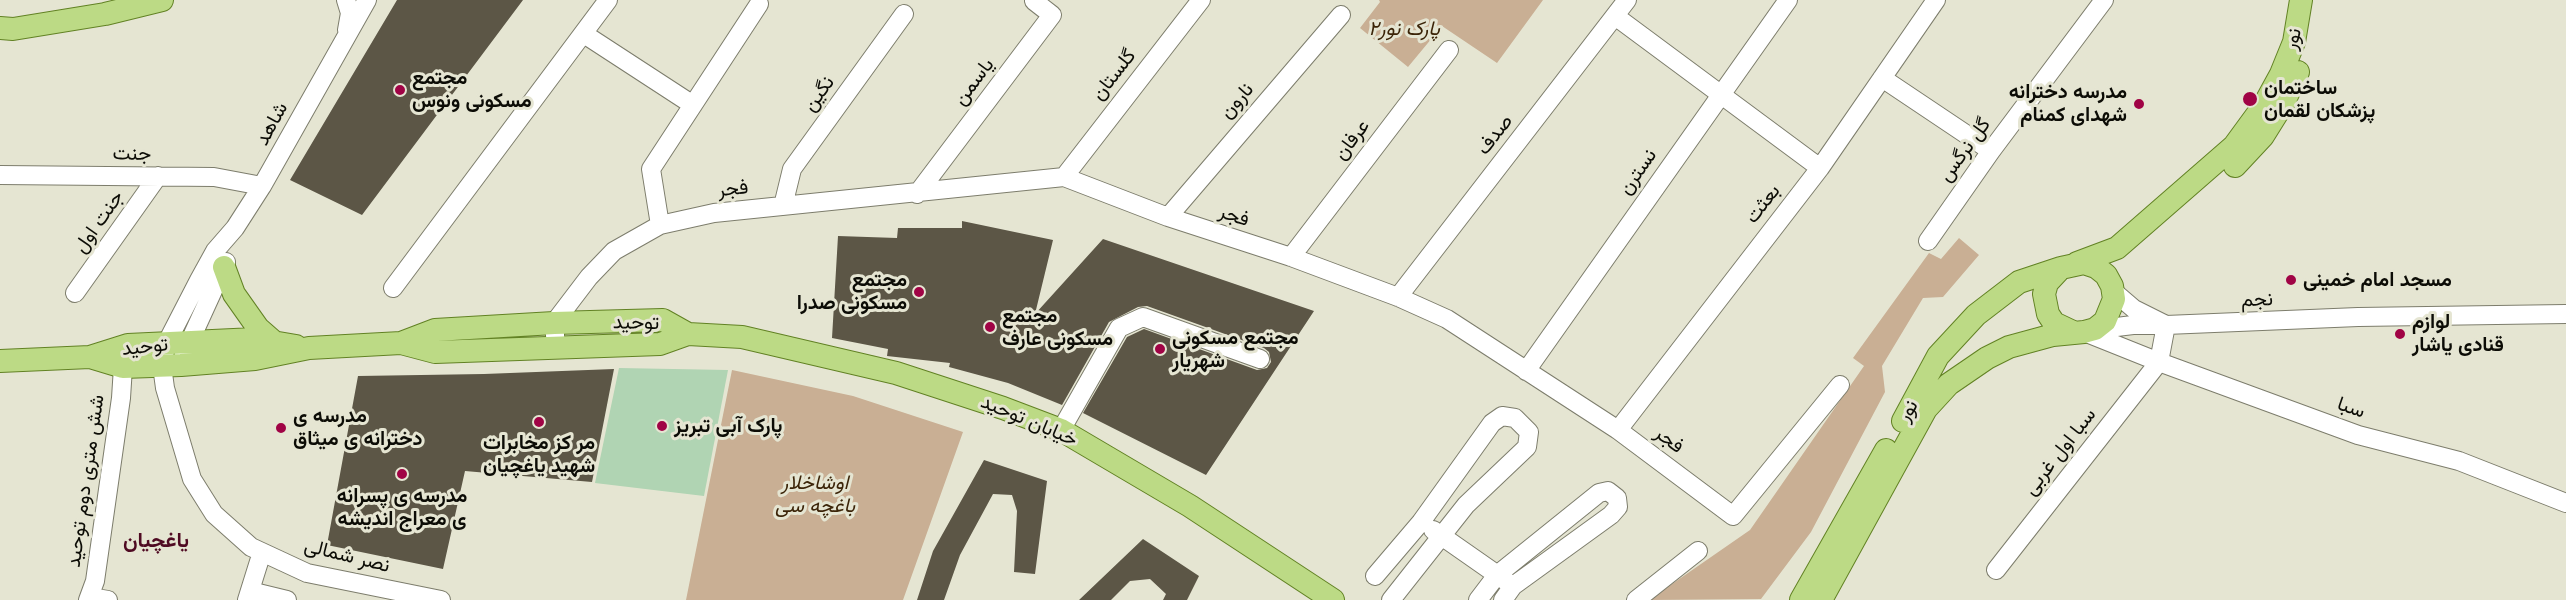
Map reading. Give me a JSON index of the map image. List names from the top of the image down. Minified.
{"streets":{"main road":["نور","توحید","خیابان توحید"],"street":["گلستان","یاسمن","نگین","نارون","شاهد","صدف","عرفان","گل نرگس","جنت","نسترن","فجر","بعثت","جنت اول","نجم","سبا","سبا اول غربی","شش متری دوم توحید","نصر شمالی"]},"crossings":[["نور","نجم"],["نور","سبا"],["گلستان","فجر"],["یاسمن","فجر"],["نگین","فجر"],["نارون","فجر"],["شاهد","جنت"],["شاهد","توحید"],["شاهد","نصر شمالی"],["صدف","فجر"],["عرفان","فجر"],["جنت","جنت اول"],["نسترن","فجر"],["فجر","بعثت"],["فجر","توحید"],["نجم","سبا"],["توحید","خیابان توحید"],["توحید","شش متری دوم توحید"],["توحید","نصر شمالی"],["سبا","سبا اول غربی"]],"districts":["یاغچیان"],"parks":["پارک نور۲","اوشاخلار باغچه سی"],"places":["مجتمع مسکونی ونوس","ساختمان پزشکان لقمان","مدرسه دخترانه شهدای کمنام","مسجد امام خمینی","مجتمع مسکونی صدرا","مجتمع مسکونی عارف","لوازم قنادی یاشار","مجتمع مسکونی شهریار","مر کز مخابرات شهید یاغچیان","پارک آبی تبریز","مدرسه ی دخترانه ی میثاق","مدرسه ی پسرانه ی معراج اندیشه"]}
